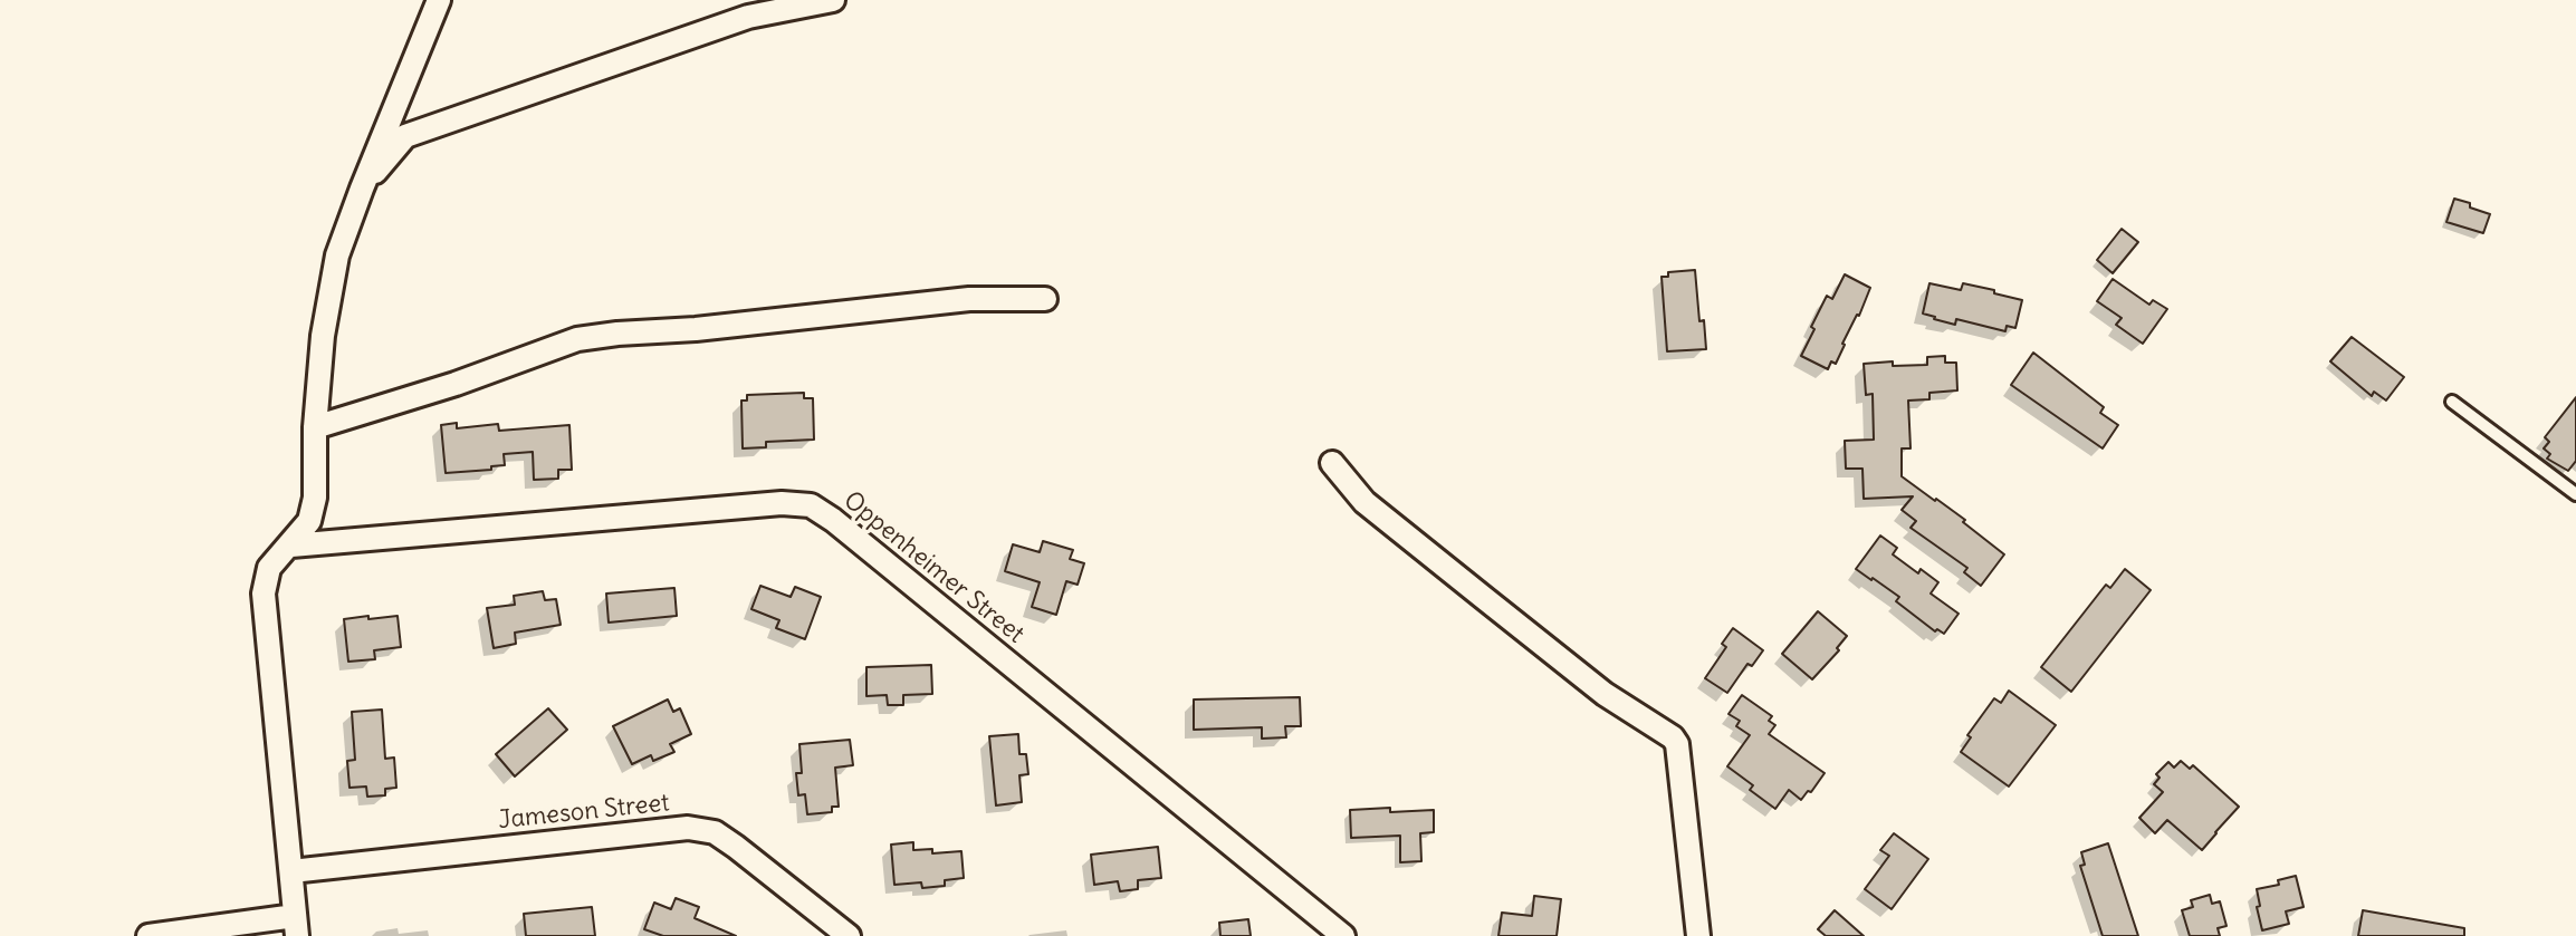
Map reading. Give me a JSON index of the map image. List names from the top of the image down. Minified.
{"streets":{"street":["Oppenheimer Street","Jameson Street"]}}
